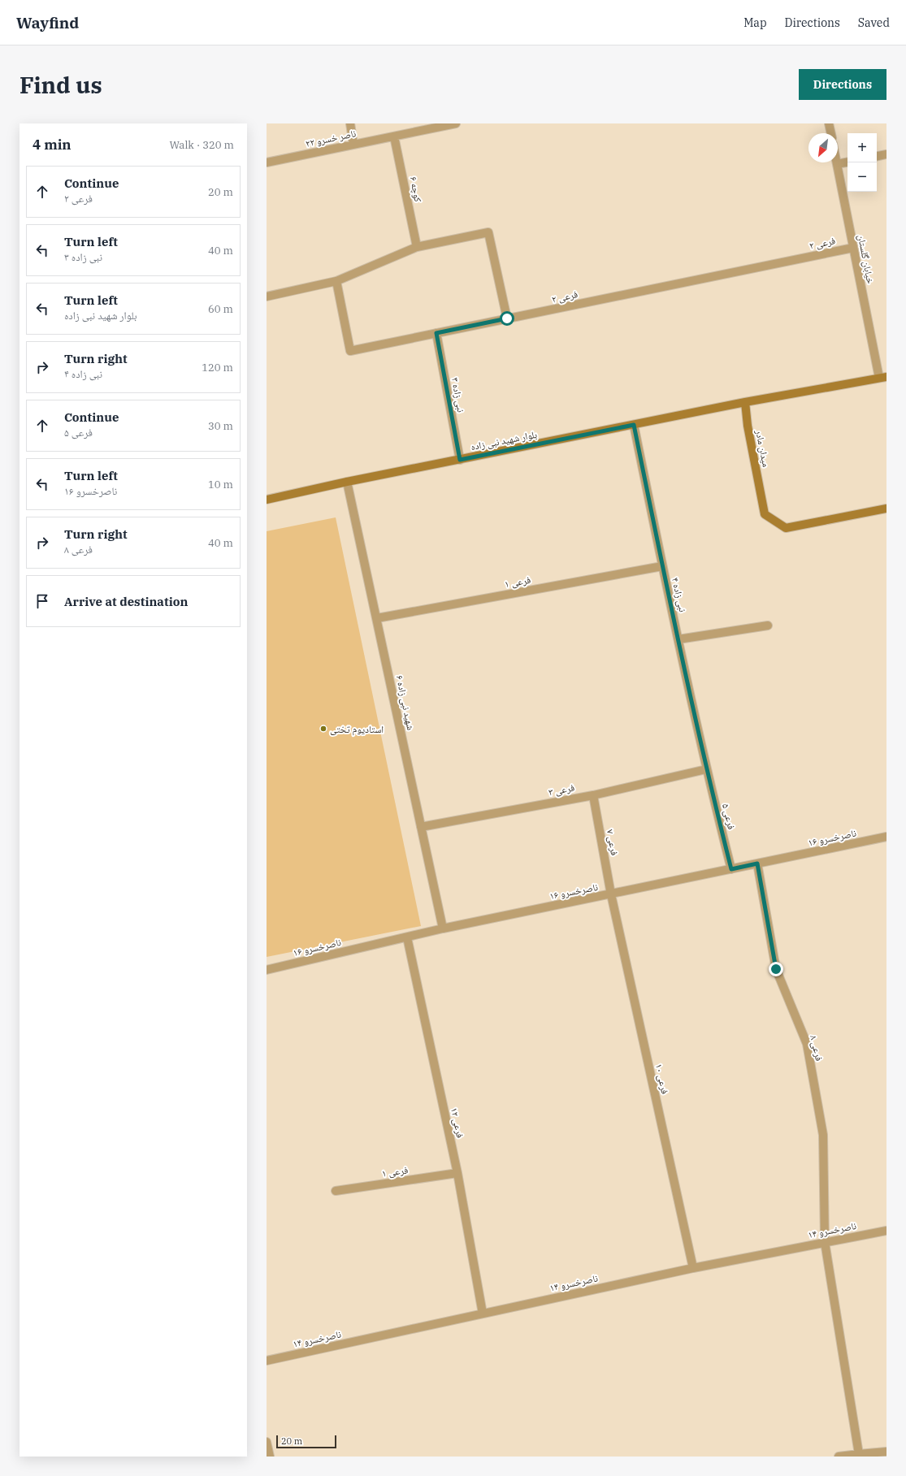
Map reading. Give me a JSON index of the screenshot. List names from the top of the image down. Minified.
{"streets":{"street":["ناصر خسرو ۲۲","کوچه ۶","فرعی ۲","خیابان گلستان","نبی زاده ۳","بلوار شهید نبی زاده","میدان مادر","فرعی ۱","نبی زاده ۴","شهید نبی زاده ۶","فرعی ۳","فرعی ۵","ناصرخسرو ۱۶","فرعی ۷","فرعی ۸","فرعی ۱۰","فرعی ۱۲","ناصرخسرو ۱۴"]},"crossings":[["ناصر خسرو ۲۲","کوچه ۶"],["فرعی ۲","خیابان گلستان"],["فرعی ۲","نبی زاده ۳"],["نبی زاده ۳","بلوار شهید نبی زاده"],["بلوار شهید نبی زاده","میدان مادر"],["بلوار شهید نبی زاده","نبی زاده ۴"],["بلوار شهید نبی زاده","شهید نبی زاده ۶"],["فرعی ۱","نبی زاده ۴"],["فرعی ۱","شهید نبی زاده ۶"],["فرعی ۱","فرعی ۱۲"],["نبی زاده ۴","فرعی ۳"],["نبی زاده ۴","فرعی ۵"],["شهید نبی زاده ۶","فرعی ۳"],["شهید نبی زاده ۶","ناصرخسرو ۱۶"],["فرعی ۳","فرعی ۵"],["فرعی ۳","فرعی ۷"],["فرعی ۵","ناصرخسرو ۱۶"],["ناصرخسرو ۱۶","فرعی ۷"],["ناصرخسرو ۱۶","فرعی ۸"],["ناصرخسرو ۱۶","فرعی ۱۰"],["ناصرخسرو ۱۶","فرعی ۱۲"],["فرعی ۷","فرعی ۱۰"],["فرعی ۸","ناصرخسرو ۱۴"],["فرعی ۱۰","ناصرخسرو ۱۴"],["فرعی ۱۲","ناصرخسرو ۱۴"]],"places":["استادیوم تختی"],"scale_bar":"20 m","north":"bottom left","page":{"header":"Wayfind","nav":["Map","Directions","Saved"],"buttons":"Directions","title":"Find us","heading":["4 min","Walk · 320 m"],"map_buttons":["+","−"],"list":[["Continue","فرعی ۲","20 m"],["Turn left","نبی زاده ۳","40 m"],["Turn left","بلوار شهید نبی زاده","60 m"],["Turn right","نبی زاده ۴","120 m"],["Continue","فرعی ۵","30 m"],["Turn left","ناصرخسرو ۱۶","10 m"],["Turn right","فرعی ۸","40 m"],"Arrive at destination"],"scale":"20 m"}}
